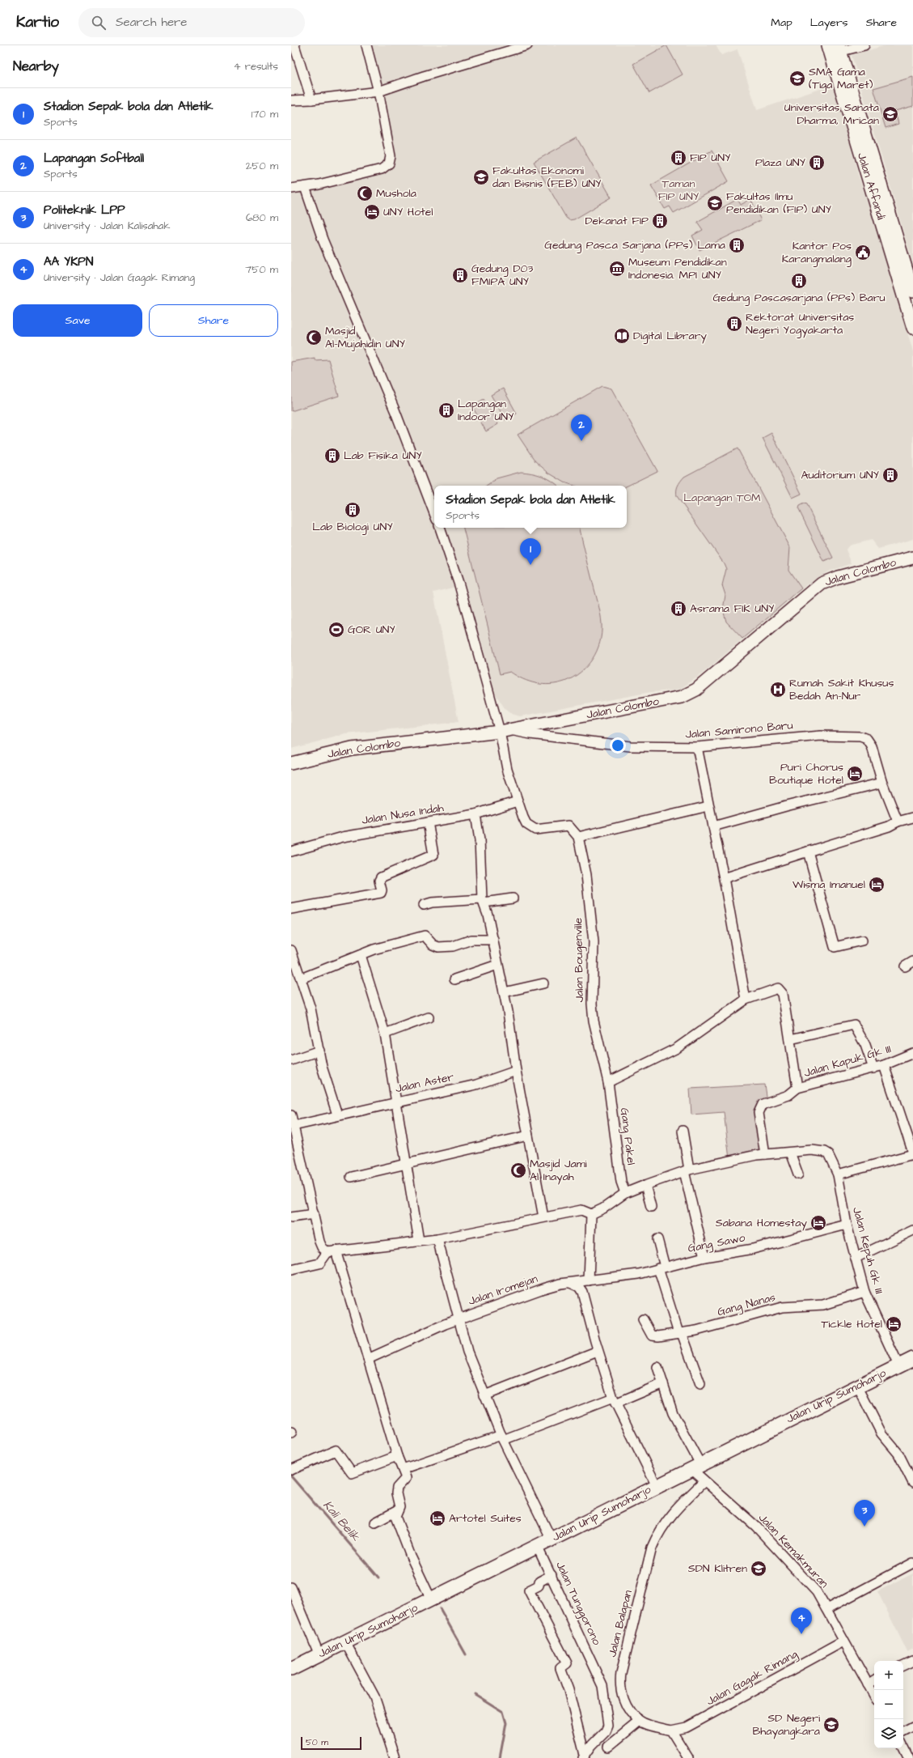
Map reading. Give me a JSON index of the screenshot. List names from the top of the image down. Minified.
{"streets":{"main road":["Jalan Affandi","Jalan Colombo","Jalan Urip Sumoharjo"],"street":["Jalan Samirono Baru","Jalan Nusa Indah","Jalan Bougenville","Jalan Kapuk Gk III","Jalan Aster","Gang Pakel","Gang Sawo","Jalan Kepuh Gk III","Jalan Iromejan","Gang Nanas","Jalan Kemakmuran","Jalan Tunggorono","Jalan Balapan","Jalan Gagak Rimang"]},"crossings":[["Jalan Colombo","Jalan Samirono Baru"],["Jalan Bougenville","Gang Pakel"],["Gang Sawo","Jalan Kepuh Gk III"],["Gang Sawo","Jalan Iromejan"],["Jalan Kepuh Gk III","Gang Nanas"],["Jalan Kepuh Gk III","Jalan Urip Sumoharjo"],["Jalan Iromejan","Jalan Urip Sumoharjo"],["Jalan Urip Sumoharjo","Jalan Kemakmuran"],["Jalan Urip Sumoharjo","Jalan Tunggorono"],["Jalan Kemakmuran","Jalan Balapan"],["Jalan Kemakmuran","Jalan Gagak Rimang"]],"water":["Kali Belik"],"parks":["Taman FIP UNY","Lapangan TOM"],"places":{"school or university":["SMA Gama (Tiga Maret)","Universitas Sanata Dharma, Mrican","Fakultas Ekonomi dan Bisnis (FEB) UNY","Fakultas Ilmu Pendidikan (FIP) UNY","SDN Klitren","SD Negeri Bhayangkara"],"building":["FIP UNY","Plaza UNY","Dekanat FIP","Gedung Pasca Sarjana (PPs) Lama","Gedung D03 FMIPA UNY","Gedung Pascasarjana (PPs) Baru","Rektorat Universitas Negeri Yogyakarta","Lapangan Indoor UNY","Lab Fisika UNY","Auditorium UNY","Lab Biologi UNY","Asrama FIK UNY"],"mosque":["Mushola","Masjid Al-Mujahidin UNY","Masjid Jami Al Inayah"],"hotel":["UNY Hotel","Puri Chorus Boutique Hotel","Wisma Imanuel","Sabana Homestay","Tickle Hotel","Artotel Suites"],"public building":["Kantor Pos Karangmalang"],"museum":["Museum Pendidikan Indonesia. MPI UNY"],"library":["Digital Library"],"sports":["GOR UNY"],"hospital":["Rumah Sakit Khusus Bedah An-Nur"]},"scale_bar":"50 m","page":{"header":"Kartio","search":"Search here","nav":["Map","Layers","Share"],"heading":["Nearby","4 results"],"list":[{"mark":"1","name":"Stadion Sepak bola dan Atletik","note":"Sports","value":"170 m"},{"mark":"2","name":"Lapangan Softball","note":"Sports","value":"250 m"},{"mark":"3","name":"Politeknik LPP","note":"University · Jalan Kalisahak","value":"680 m"},{"mark":"4","name":"AA YKPN","note":"University · Jalan Gagak Rimang","value":"750 m"}],"buttons":["Save","Share"],"pins":["2","1","3","4"],"popup":["Stadion Sepak bola dan Atletik","Sports"],"map_buttons":["+","−"],"scale":"50 m"}}
